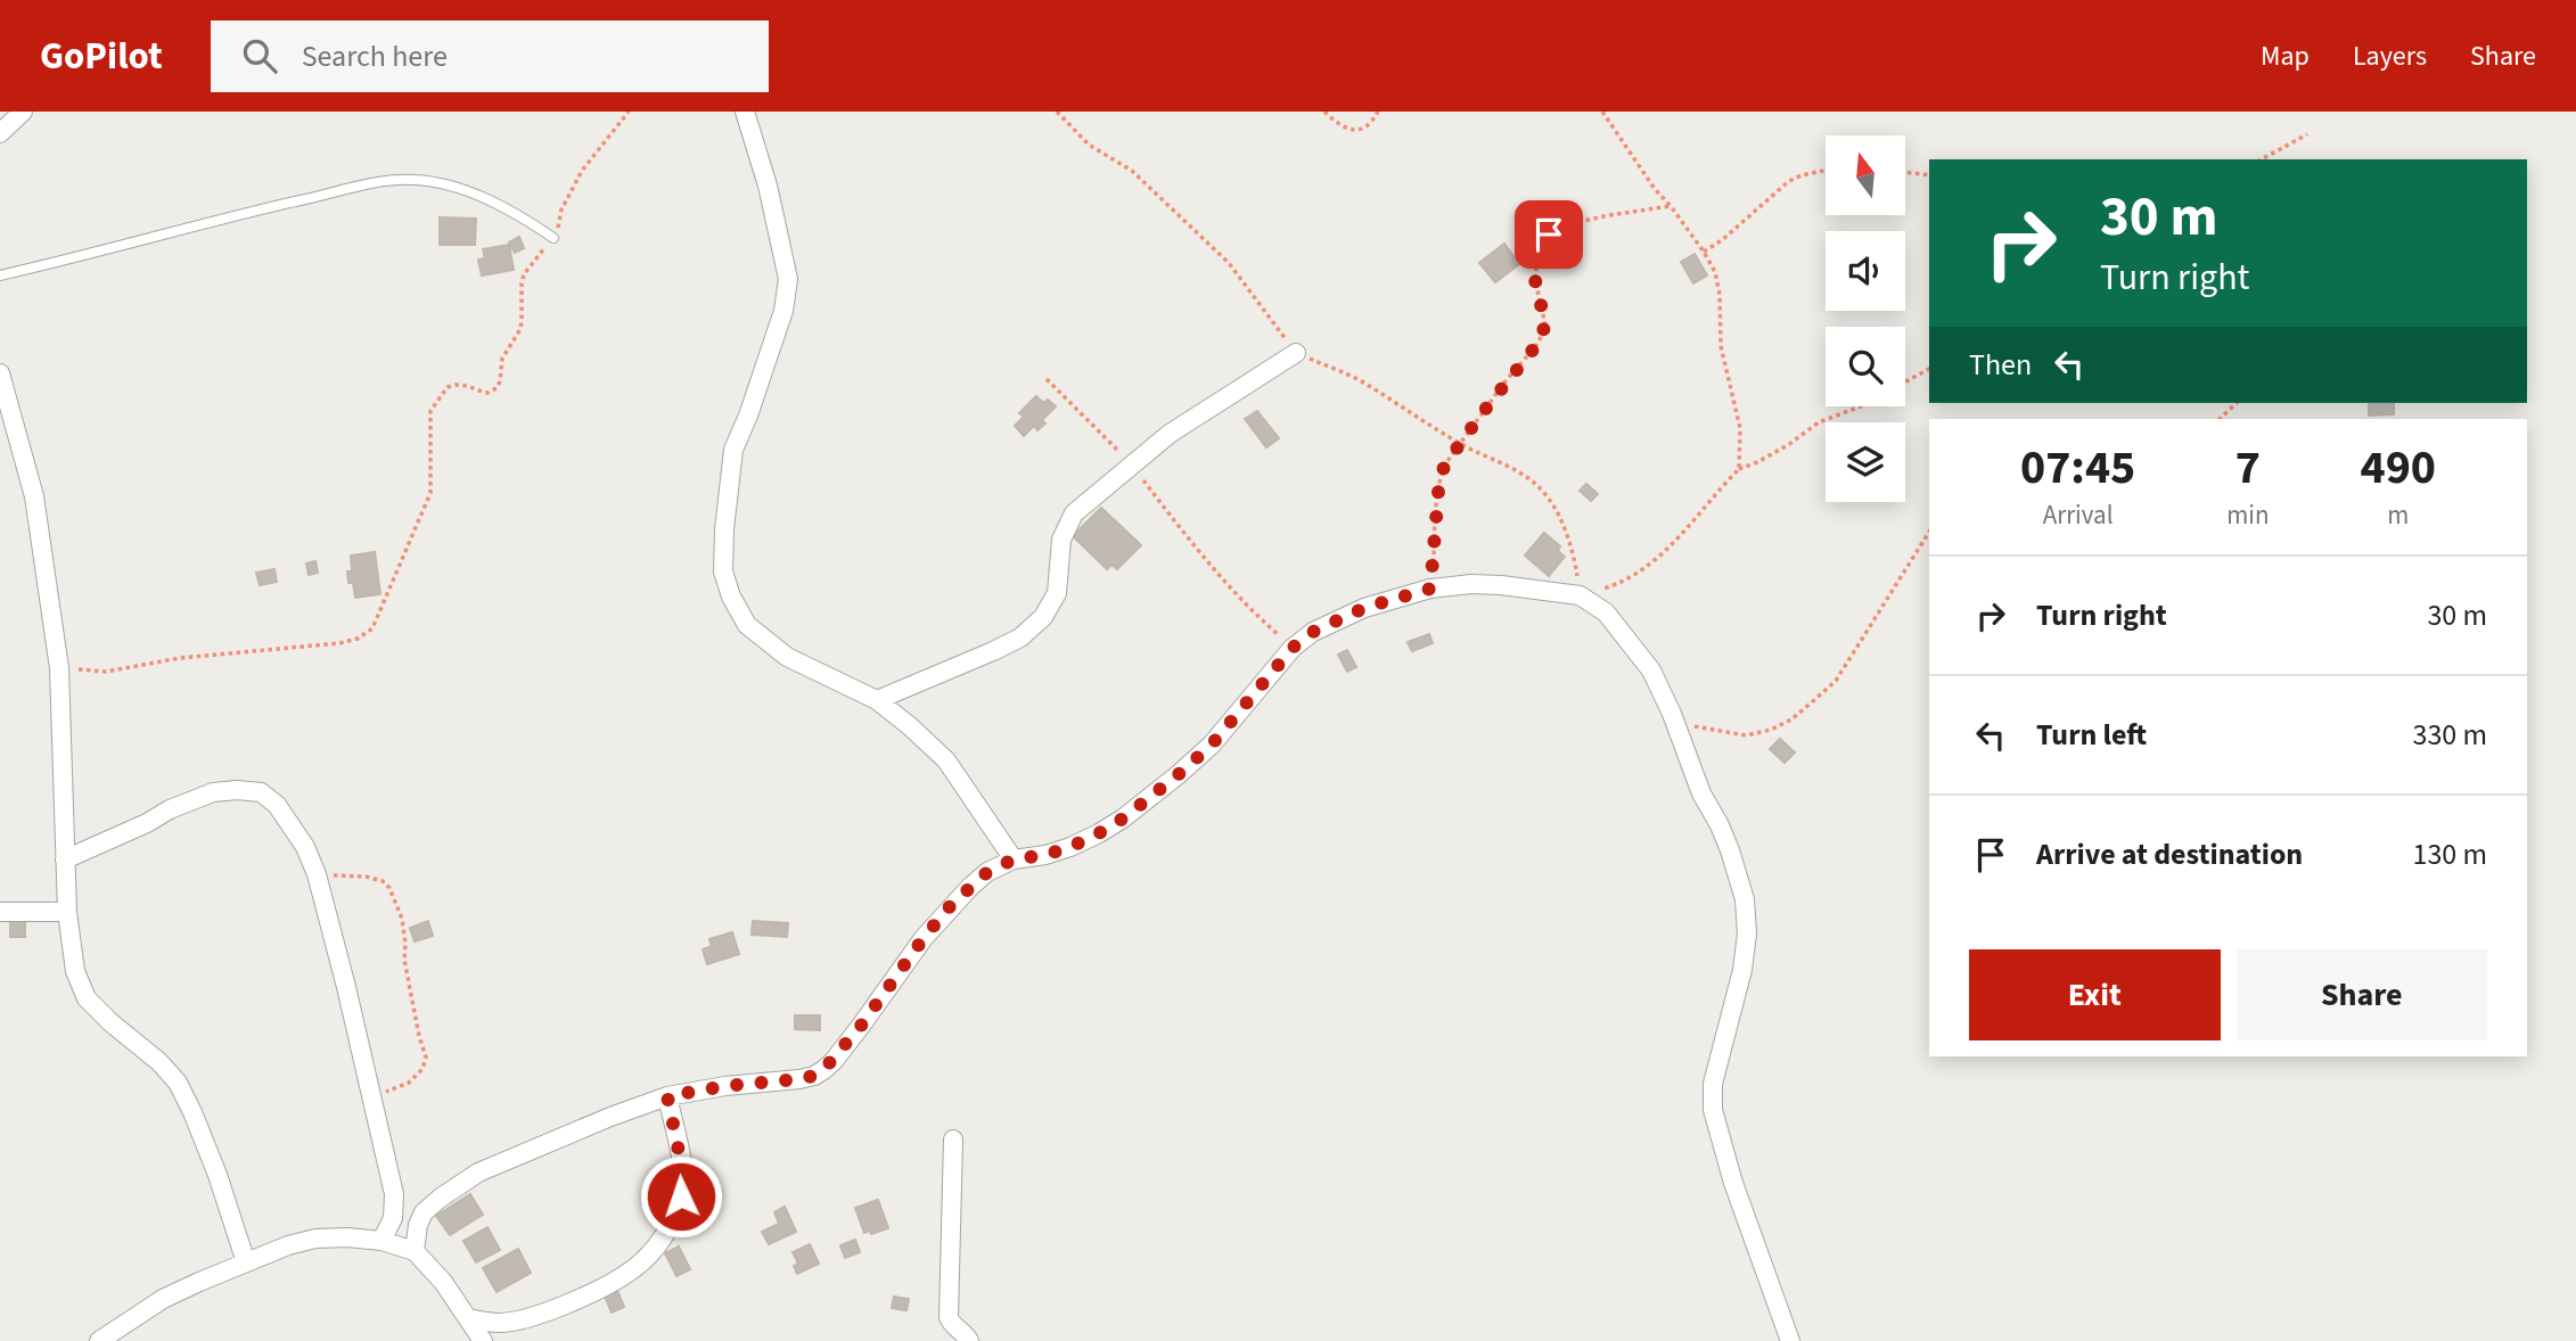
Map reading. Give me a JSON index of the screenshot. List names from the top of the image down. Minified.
{"north":"top","page":{"header":"GoPilot","search":"Search here","nav":["Map","Layers","Share"],"turn":["30 m","Turn right"],"then":"Then","eta":["07:45","Arrival","7","min","490","m"],"list":[{"name":"Turn right","value":"30 m"},{"name":"Turn left","value":"330 m"},{"name":"Arrive at destination","value":"130 m"}],"buttons":["Exit","Share"]}}
